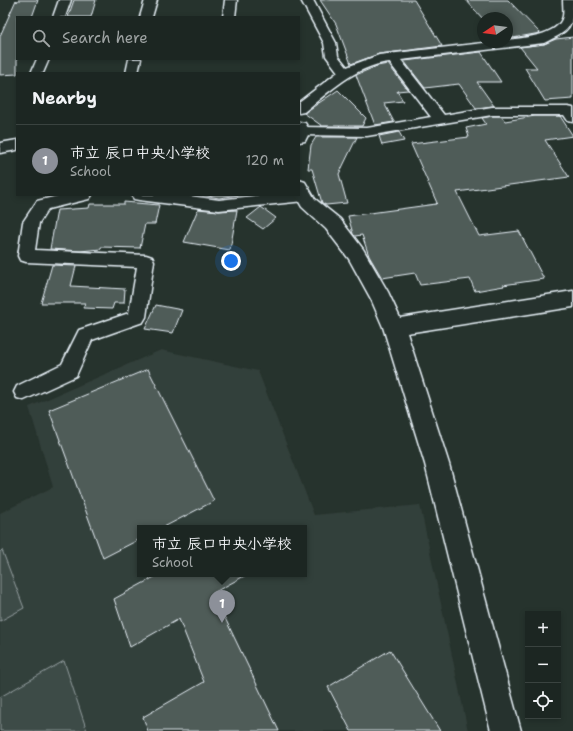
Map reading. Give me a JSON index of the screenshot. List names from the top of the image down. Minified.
{"north":"left","page":{"search":"Search here","heading":"Nearby","list":[{"mark":"1","name":"市立 辰口中央小学校","note":"School","value":"120 m"}],"popup":["市立 辰口中央小学校","School"],"pins":"1","map_buttons":["+","−"]}}
